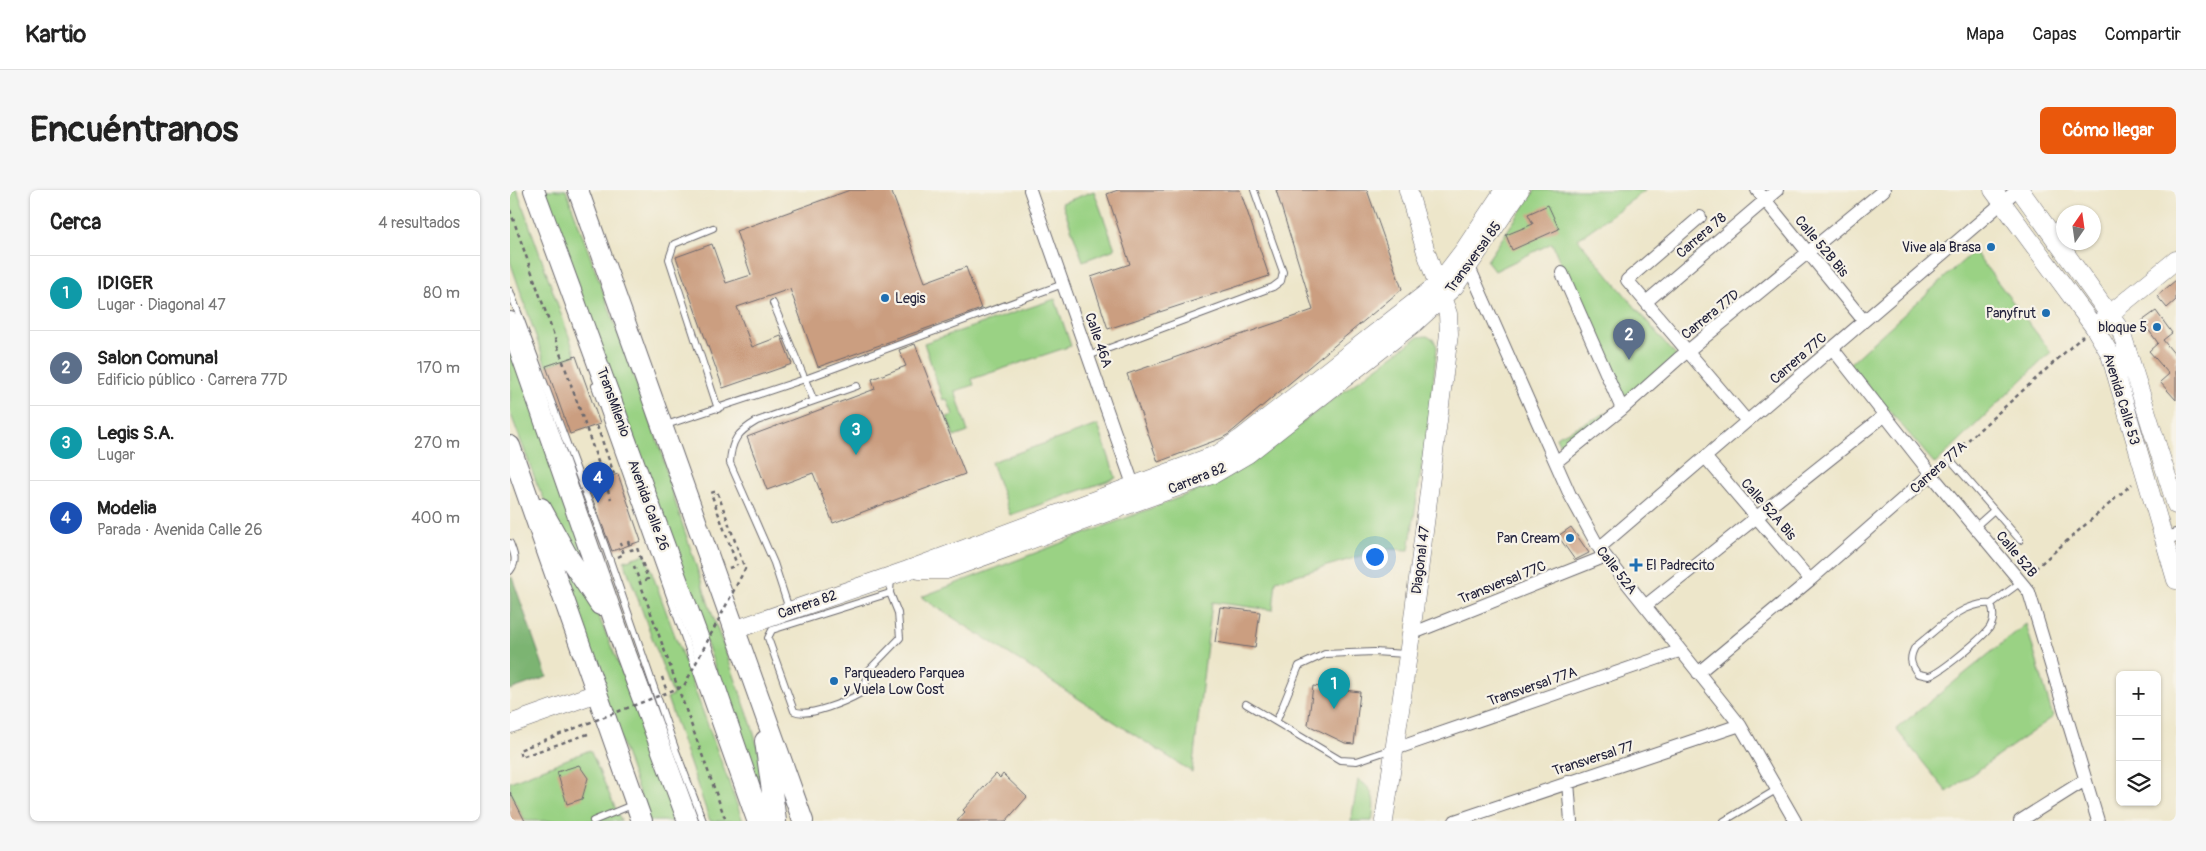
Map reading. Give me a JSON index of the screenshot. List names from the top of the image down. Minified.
{"streets":{"main road":["Avenida Calle 26"],"street":["Carrera 78","Calle 52B Bis","Transversal 85","Carrera 77D","Calle 46A","Carrera 77C","Avenida Calle 53","Carrera 77A","Carrera 82","Calle 52A Bis","Calle 52B","Diagonal 47","Calle 52A","Transversal 77C","Transversal 77A","Transversal 77"],"lane":["TransMilenio"]},"crossings":[["Carrera 78","Calle 52B Bis"],["Calle 52B Bis","Carrera 77D"],["Calle 52B Bis","Carrera 77C"],["Transversal 85","Carrera 82"],["Transversal 85","Diagonal 47"],["Transversal 85","Calle 52A"],["Carrera 77D","Calle 52A"],["Calle 46A","Carrera 82"],["Carrera 77C","Avenida Calle 53"],["Carrera 77C","Calle 52A Bis"],["Carrera 77C","Calle 52B"],["Carrera 77C","Calle 52A"],["Carrera 77C","Transversal 77C"],["Avenida Calle 53","Carrera 77A"],["Carrera 77A","Calle 52A Bis"],["Carrera 77A","Calle 52B"],["Carrera 77A","Calle 52A"],["Carrera 82","Diagonal 47"],["Diagonal 47","Transversal 77C"],["Diagonal 47","Transversal 77A"],["Calle 52A","Transversal 77C"],["Calle 52A","Transversal 77A"],["Calle 52A","Transversal 77"]],"places":{"other":["Vive ala Brasa","Legis","Panyfrut","bloque 5","Pan Cream","Parqueadero Parquea y Vuela Low Cost"],"health":["El Padrecito"]},"north":"top","page":{"header":"Kartio","nav":["Mapa","Capas","Compartir"],"buttons":"Cómo llegar","title":"Encuéntranos","heading":["Cerca","4 resultados"],"list":[{"mark":"1","name":"IDIGER","note":"Lugar · Diagonal 47","value":"80 m"},{"mark":"2","name":"Salon Comunal","note":"Edificio público · Carrera 77D","value":"170 m"},{"mark":"3","name":"Legis S.A.","note":"Lugar","value":"270 m"},{"mark":"4","name":"Modelia","note":"Parada · Avenida Calle 26","value":"400 m"}],"pins":["2","3","4","1"],"map_buttons":["+","−"]}}
